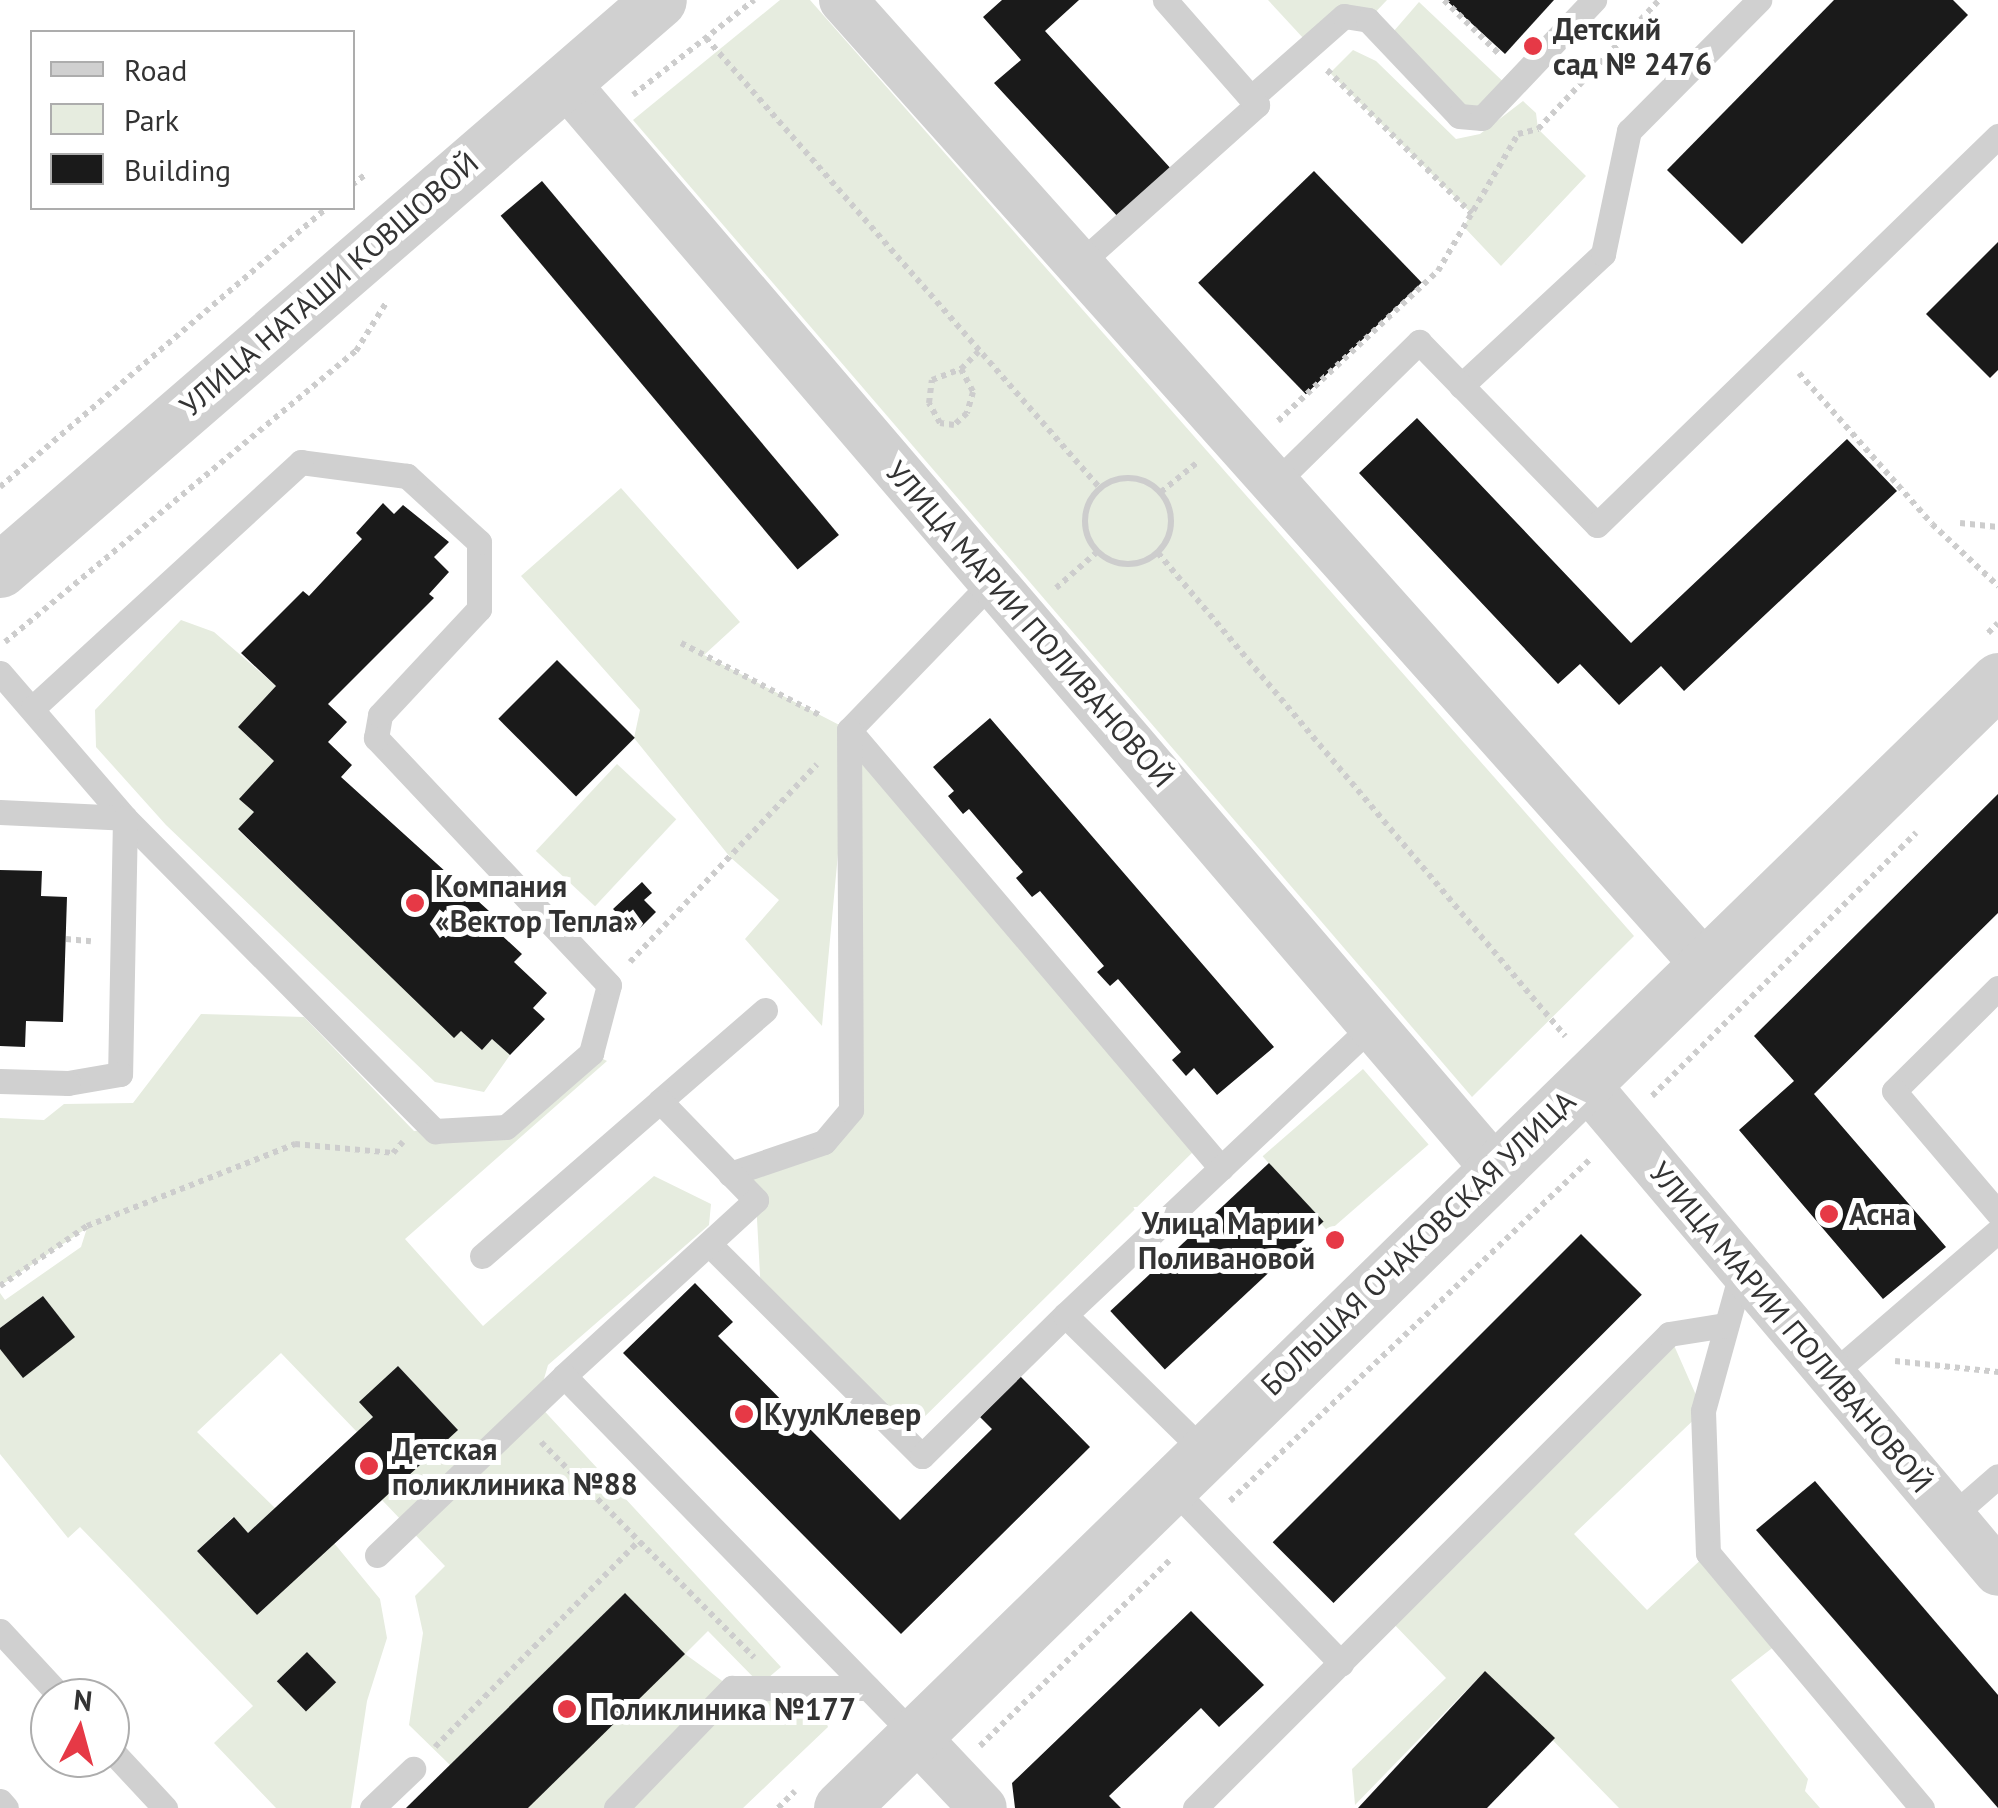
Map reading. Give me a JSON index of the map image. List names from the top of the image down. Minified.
{"streets":{"street":["УЛИЦА НАТАШИ КОВШОВОЙ","УЛИЦА МАРИИ ПОЛИВАНОВОЙ","БОЛЬШАЯ ОЧАКОВСКАЯ УЛИЦА"]},"crossings":[["УЛИЦА НАТАШИ КОВШОВОЙ","УЛИЦА МАРИИ ПОЛИВАНОВОЙ"],["УЛИЦА МАРИИ ПОЛИВАНОВОЙ","БОЛЬШАЯ ОЧАКОВСКАЯ УЛИЦА"]],"places":["Детский сад № 2476","Компания «Вектор Тепла»","Асна","Улица Марии Поливановой","КуулКлевер","Детская поликлиника №88","Поликлиника №177"],"legend":["Road","Park","Building"],"north":"top"}
